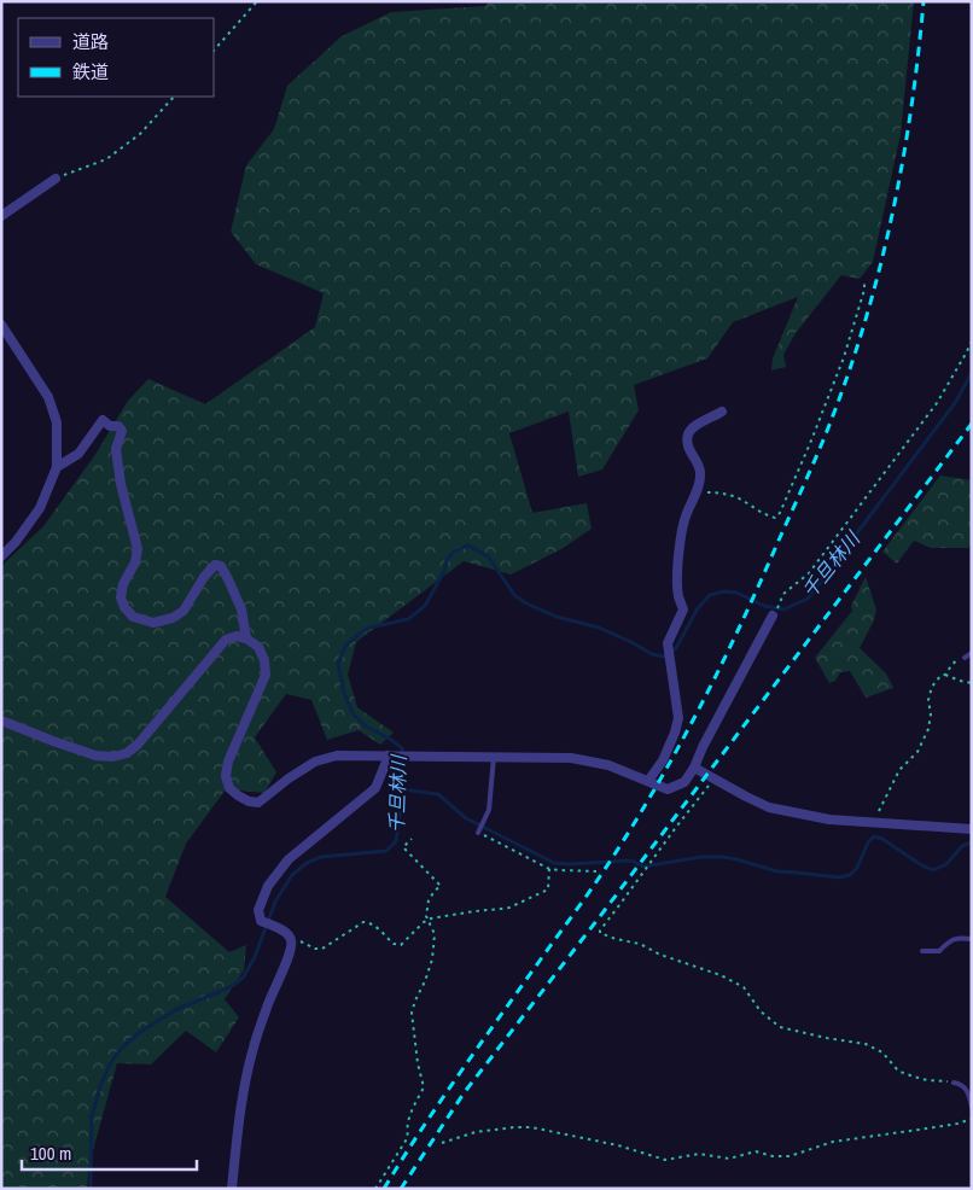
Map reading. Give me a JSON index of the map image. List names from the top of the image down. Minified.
{"water":["千旦林川"],"legend":["道路","鉄道"],"scale_bar":"100 m"}
